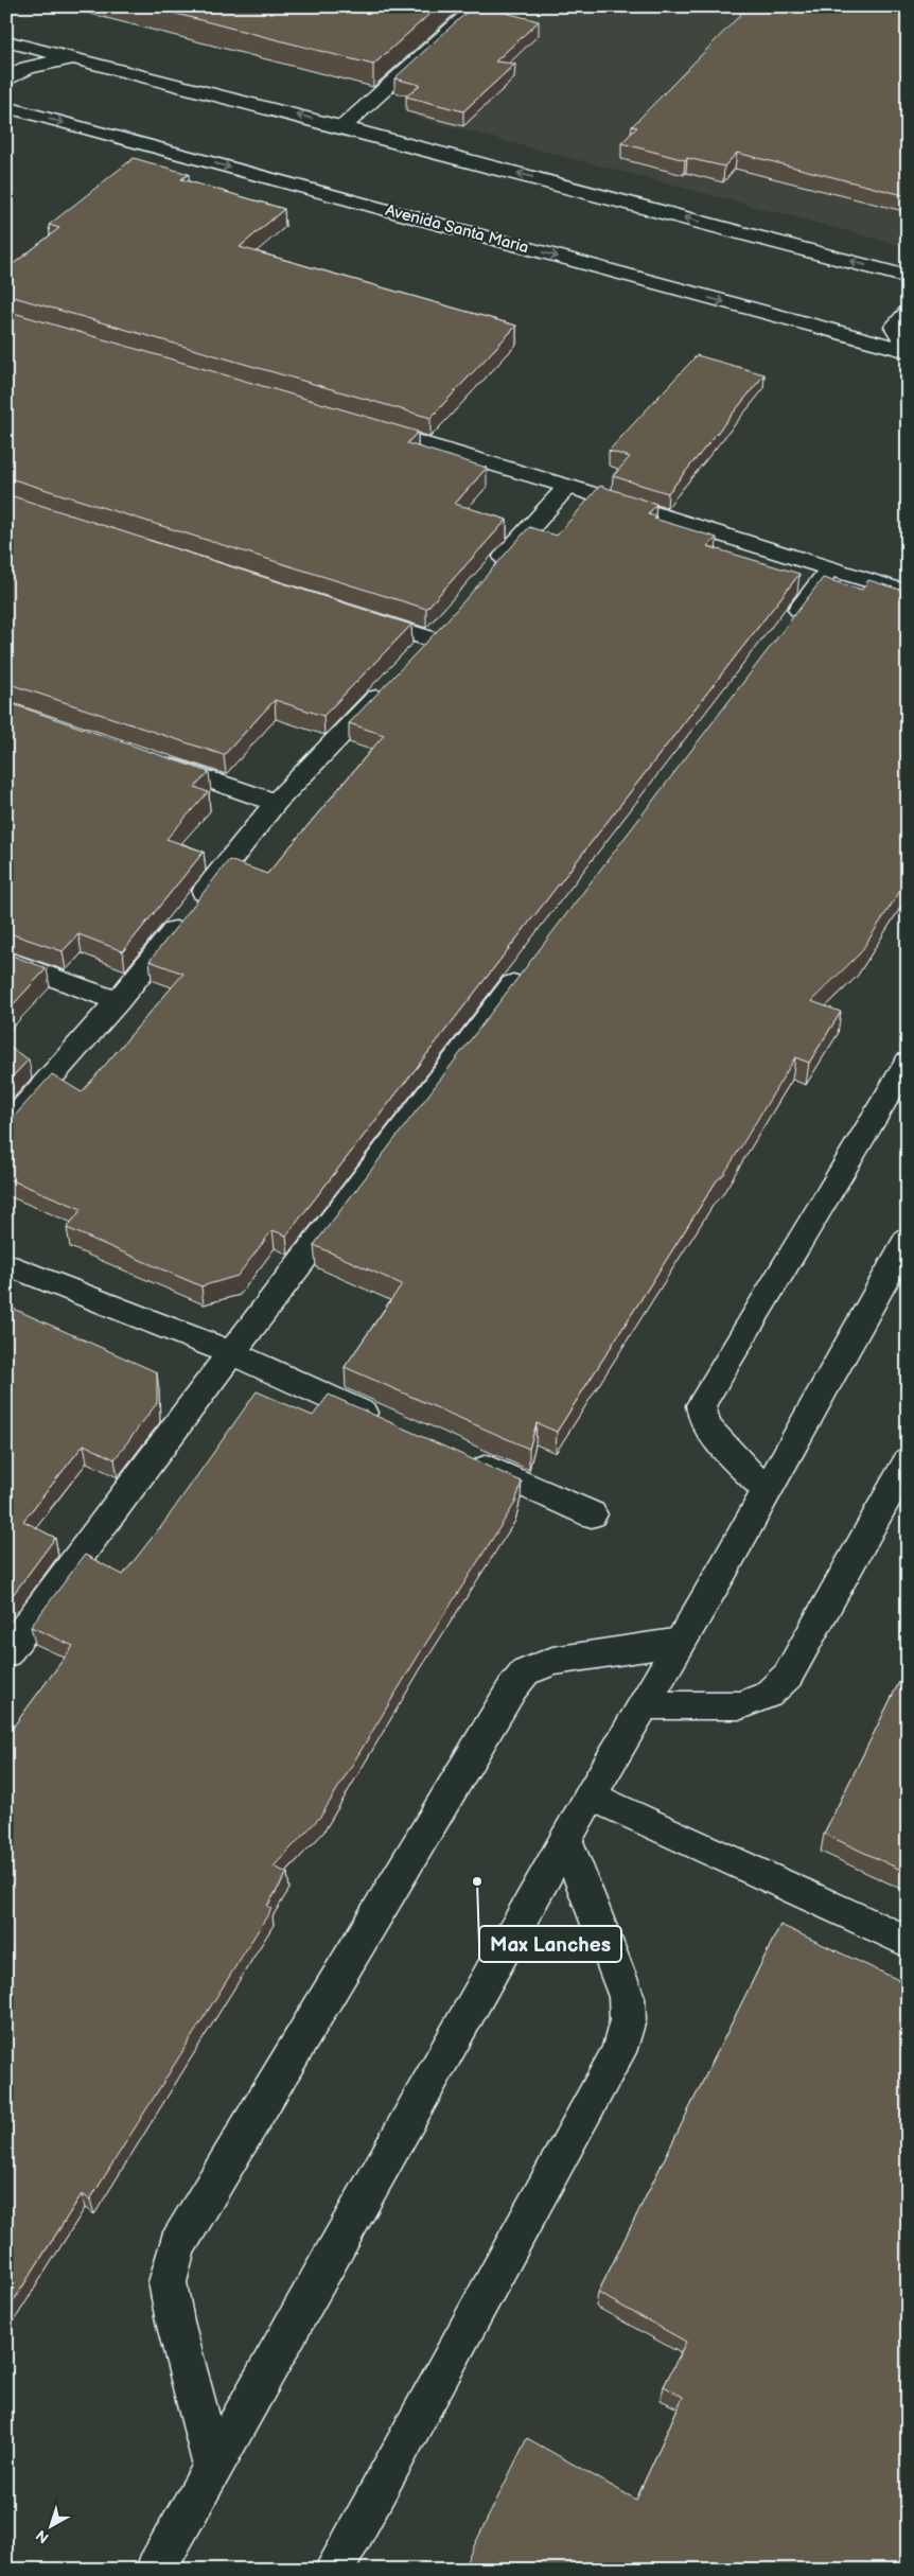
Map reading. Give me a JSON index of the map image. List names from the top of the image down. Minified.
{"streets":{"street":["Avenida Santa Maria"]},"places":["Max Lanches"],"north":"bottom left"}
